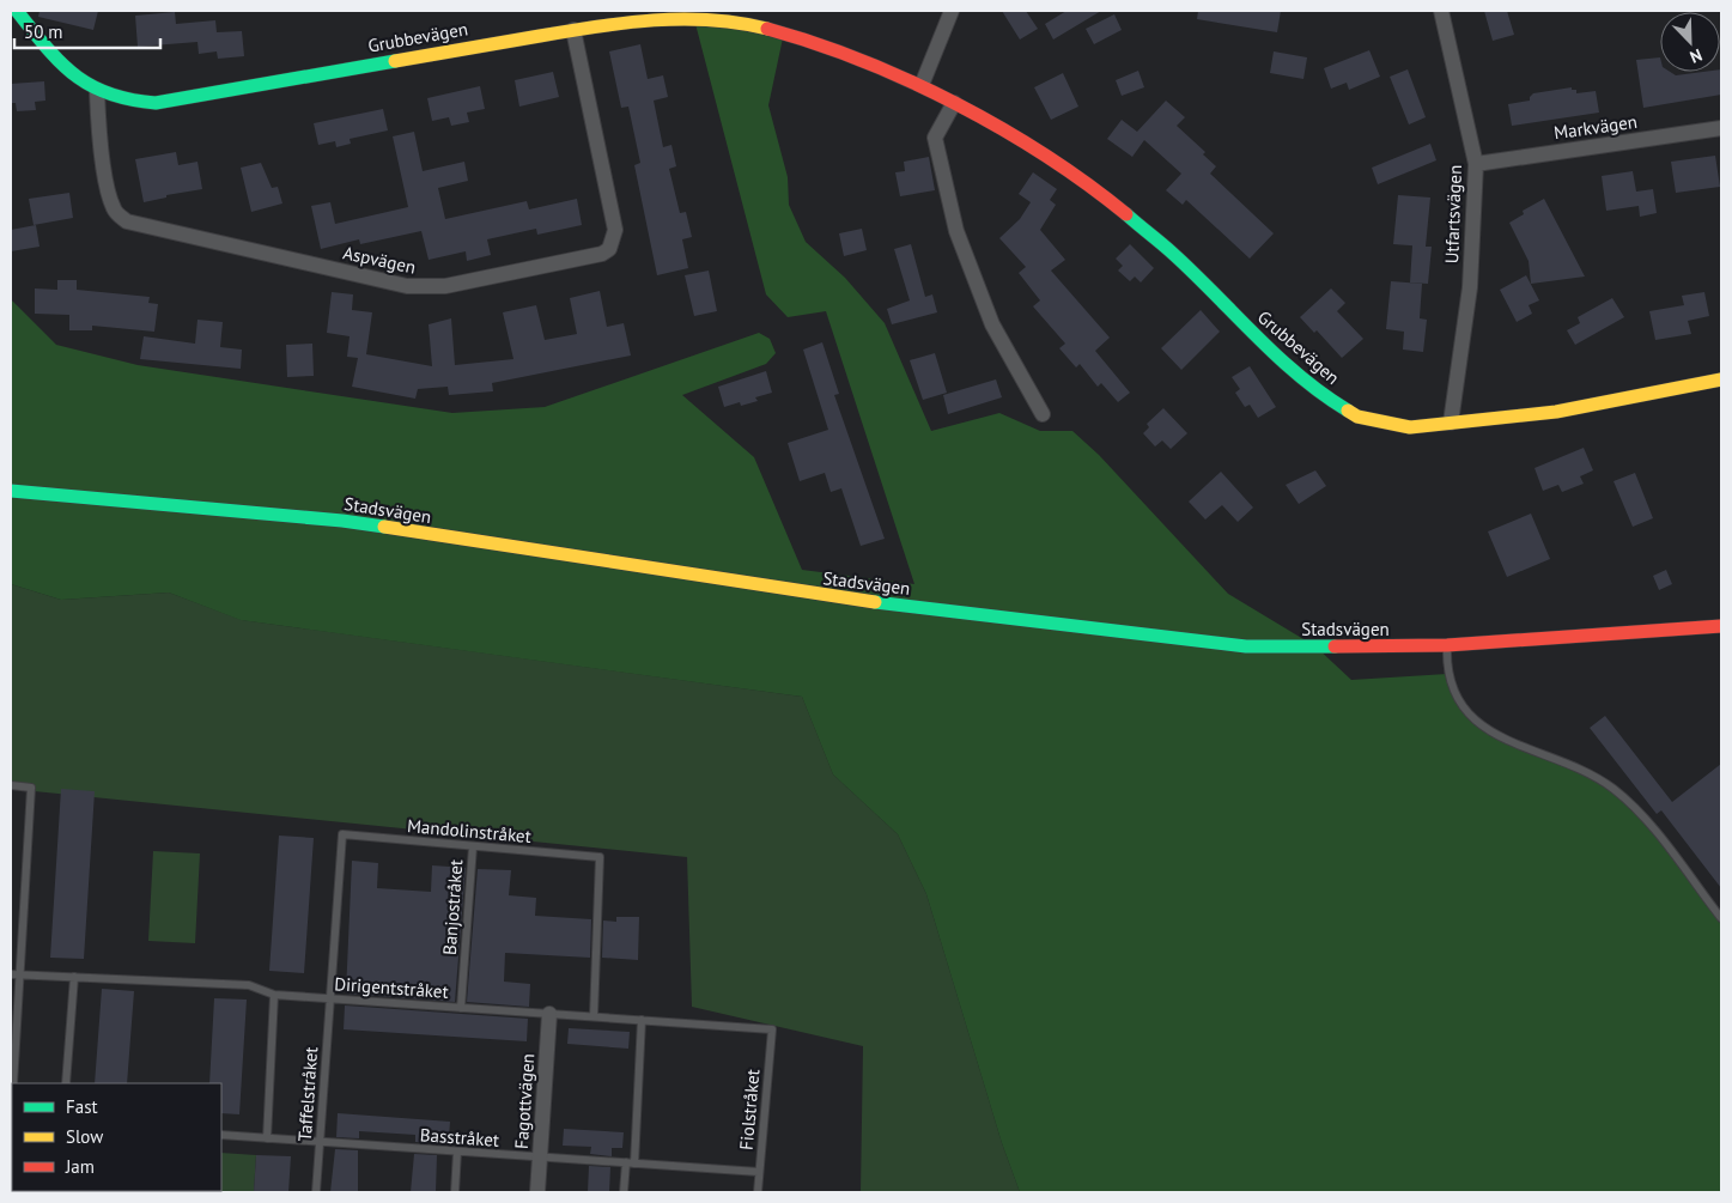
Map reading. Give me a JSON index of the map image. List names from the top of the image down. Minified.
{"streets":{"street":["Grubbevägen","Markvägen","Utfartsvägen","Aspvägen","Stadsvägen","Fagottvägen"],"lane":["Mandolinstråket","Banjostråket","Dirigentstråket","Taffelstråket","Fiolstråket","Basstråket"]},"crossings":[["Grubbevägen","Utfartsvägen"],["Grubbevägen","Aspvägen"],["Markvägen","Utfartsvägen"],["Mandolinstråket","Banjostråket"],["Mandolinstråket","Dirigentstråket"],["Mandolinstråket","Taffelstråket"],["Banjostråket","Dirigentstråket"],["Dirigentstråket","Taffelstråket"],["Dirigentstråket","Fagottvägen"],["Dirigentstråket","Fiolstråket"],["Taffelstråket","Basstråket"],["Fagottvägen","Basstråket"],["Fiolstråket","Basstråket"]],"legend":["Fast","Slow","Jam"],"scale_bar":"50 m","north":"bottom right"}
